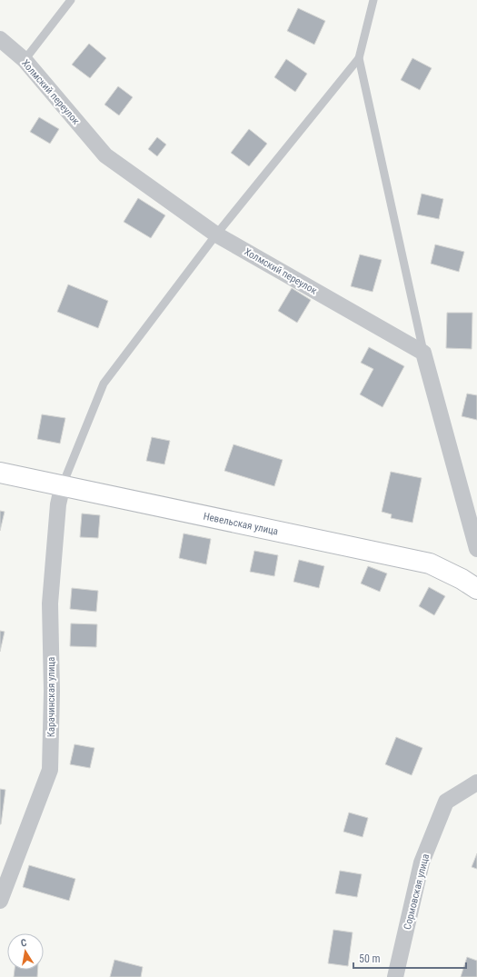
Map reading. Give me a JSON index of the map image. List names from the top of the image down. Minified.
{"streets":{"street":["Холмский переулок","Невельская улица","Карачинская улица","Сормовская улица"]},"crossings":[["Невельская улица","Карачинская улица"]],"scale_bar":"50 m","north":"top"}
